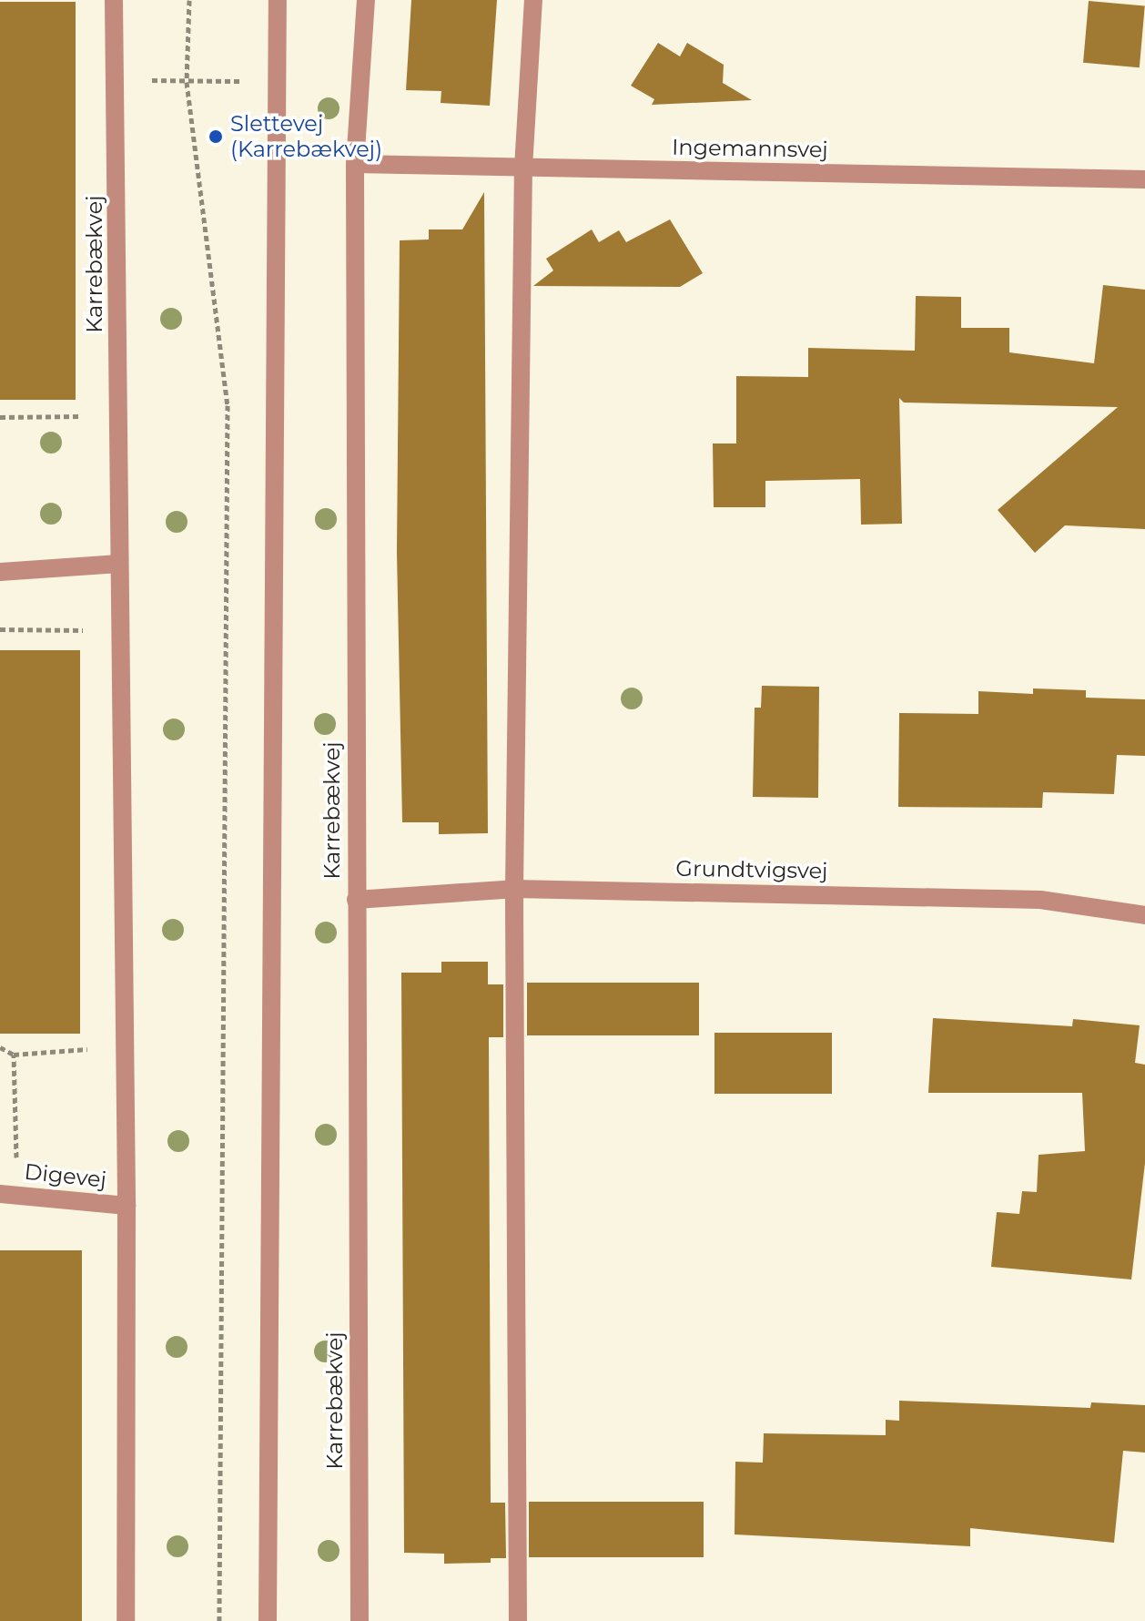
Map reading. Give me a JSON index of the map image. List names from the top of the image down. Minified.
{"streets":{"street":["Ingemannsvej","Karrebækvej","Grundtvigsvej","Digevej"]},"crossings":[["Ingemannsvej","Karrebækvej"],["Karrebækvej","Grundtvigsvej"],["Karrebækvej","Digevej"]],"places":["Slettevej (Karrebækvej)"]}
